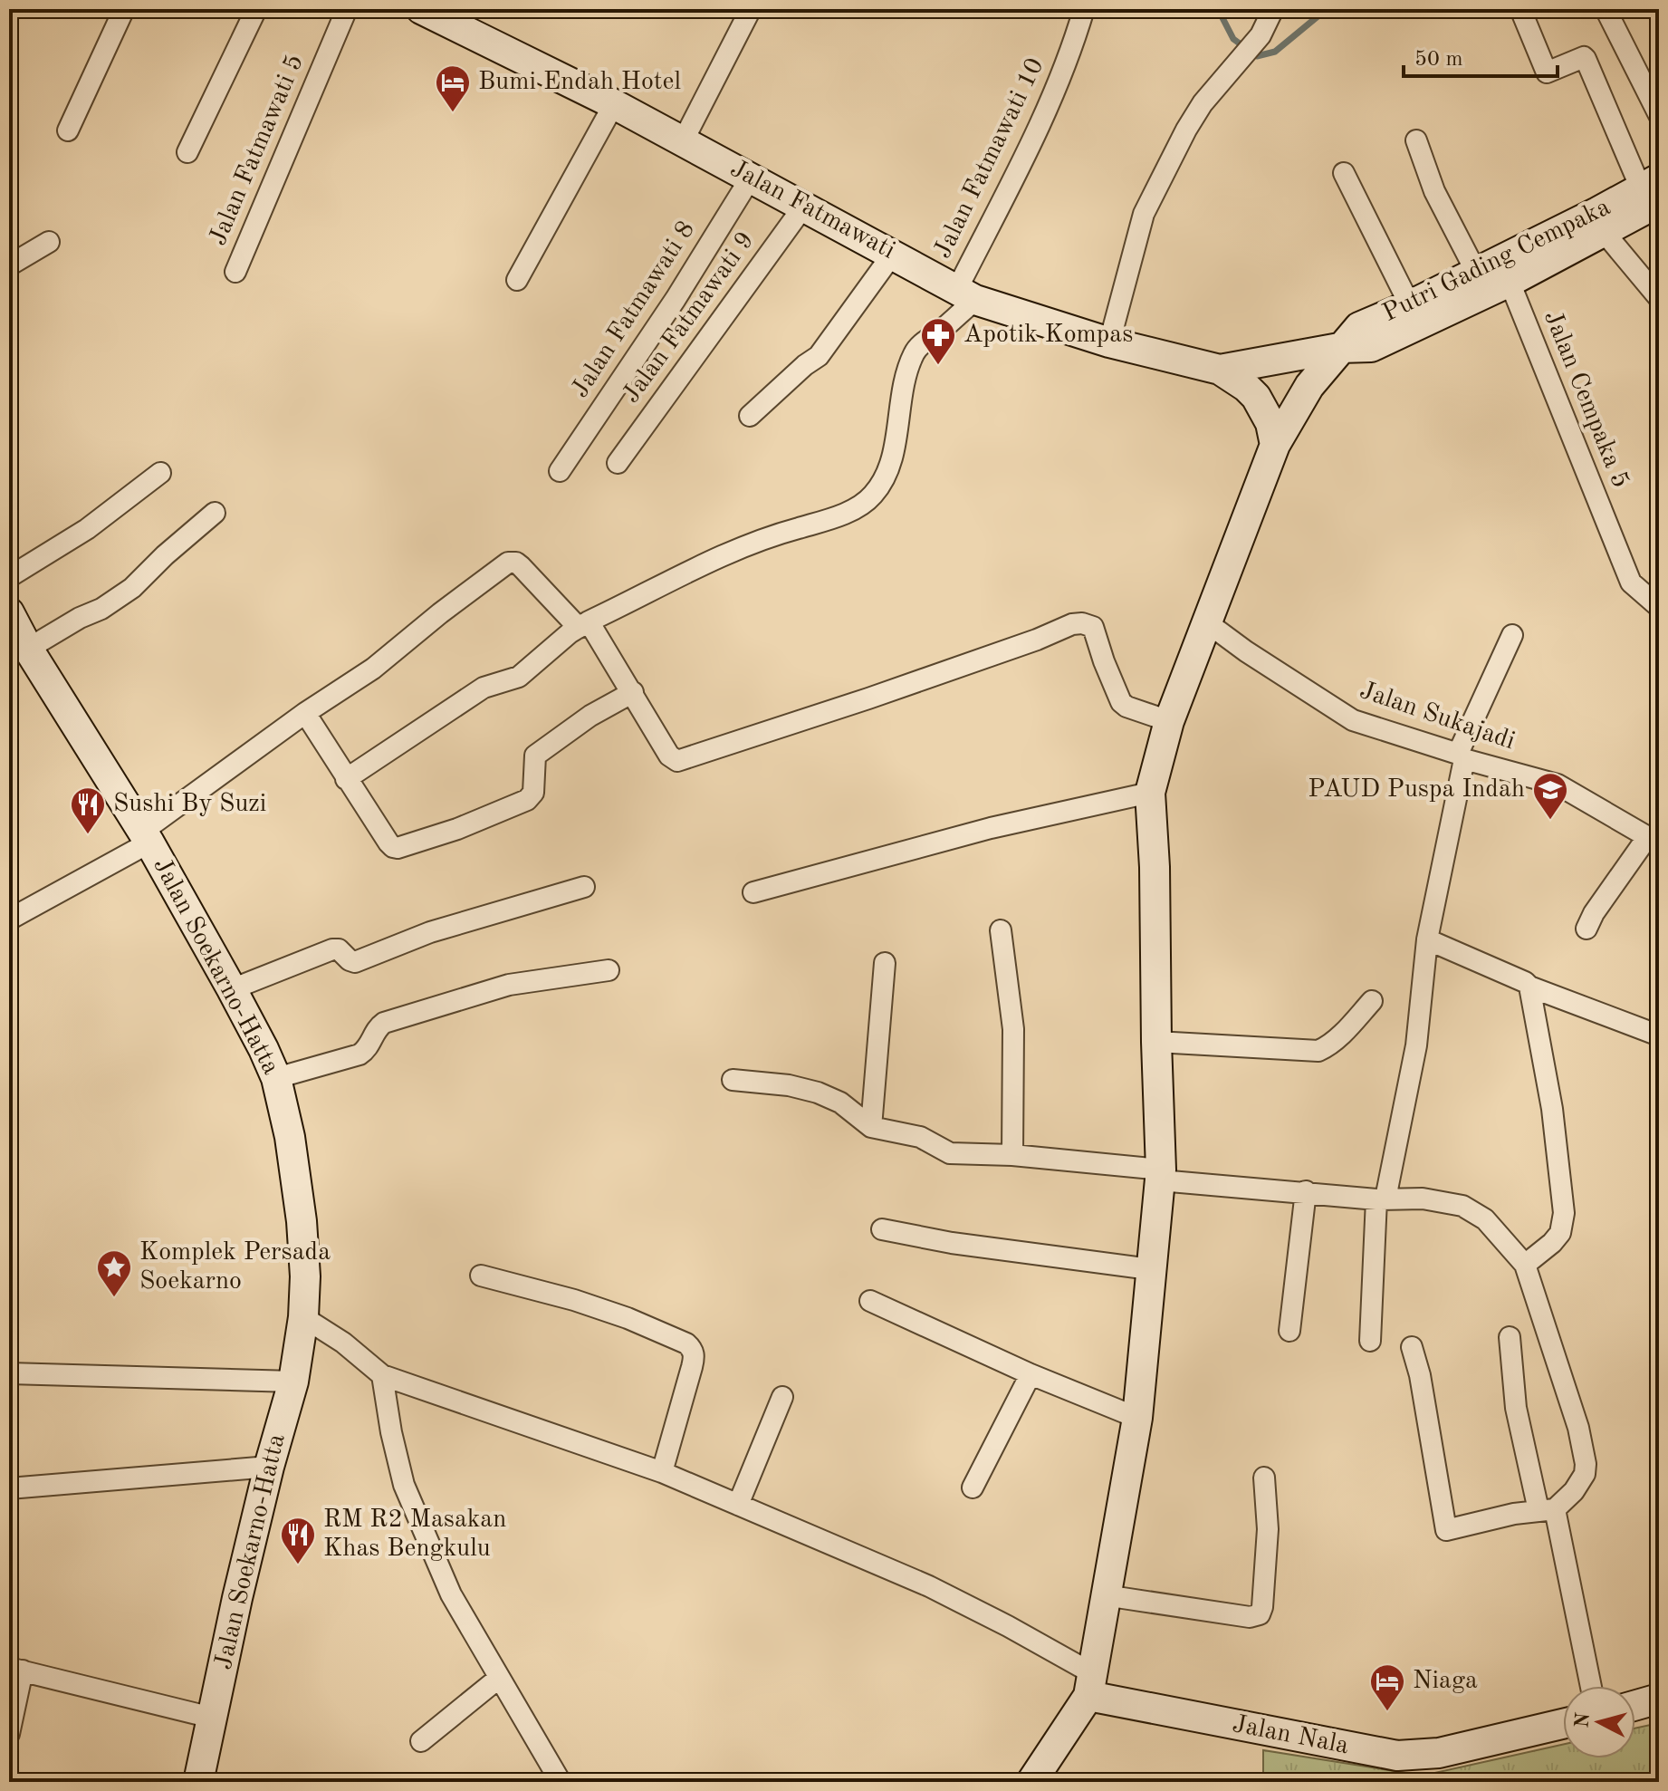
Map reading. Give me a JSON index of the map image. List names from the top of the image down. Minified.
{"streets":{"street":["Jalan Fatmawati 5","Jalan Fatmawati 10","Jalan Fatmawati","Putri Gading Cempaka","Jalan Fatmawati 8","Jalan Fatmawati 9","Jalan Cempaka 5","Jalan Sukajadi","Jalan Soekarno-Hatta","Jalan Nala"]},"crossings":[["Jalan Fatmawati 10","Jalan Fatmawati"],["Jalan Fatmawati","Putri Gading Cempaka"],["Jalan Fatmawati","Jalan Fatmawati 8"],["Jalan Fatmawati","Jalan Fatmawati 9"],["Putri Gading Cempaka","Jalan Cempaka 5"],["Putri Gading Cempaka","Jalan Sukajadi"],["Putri Gading Cempaka","Jalan Nala"]],"places":{"hotel":["Bumi Endah Hotel","Niaga"],"pharmacy":["Apotik Kompas"],"school or university":["PAUD Puspa Indah"],"restaurant":["Sushi By Suzi","RM R2 Masakan Khas Bengkulu"],"place":["Komplek Persada Soekarno"]},"scale_bar":"50 m","north":"left"}
